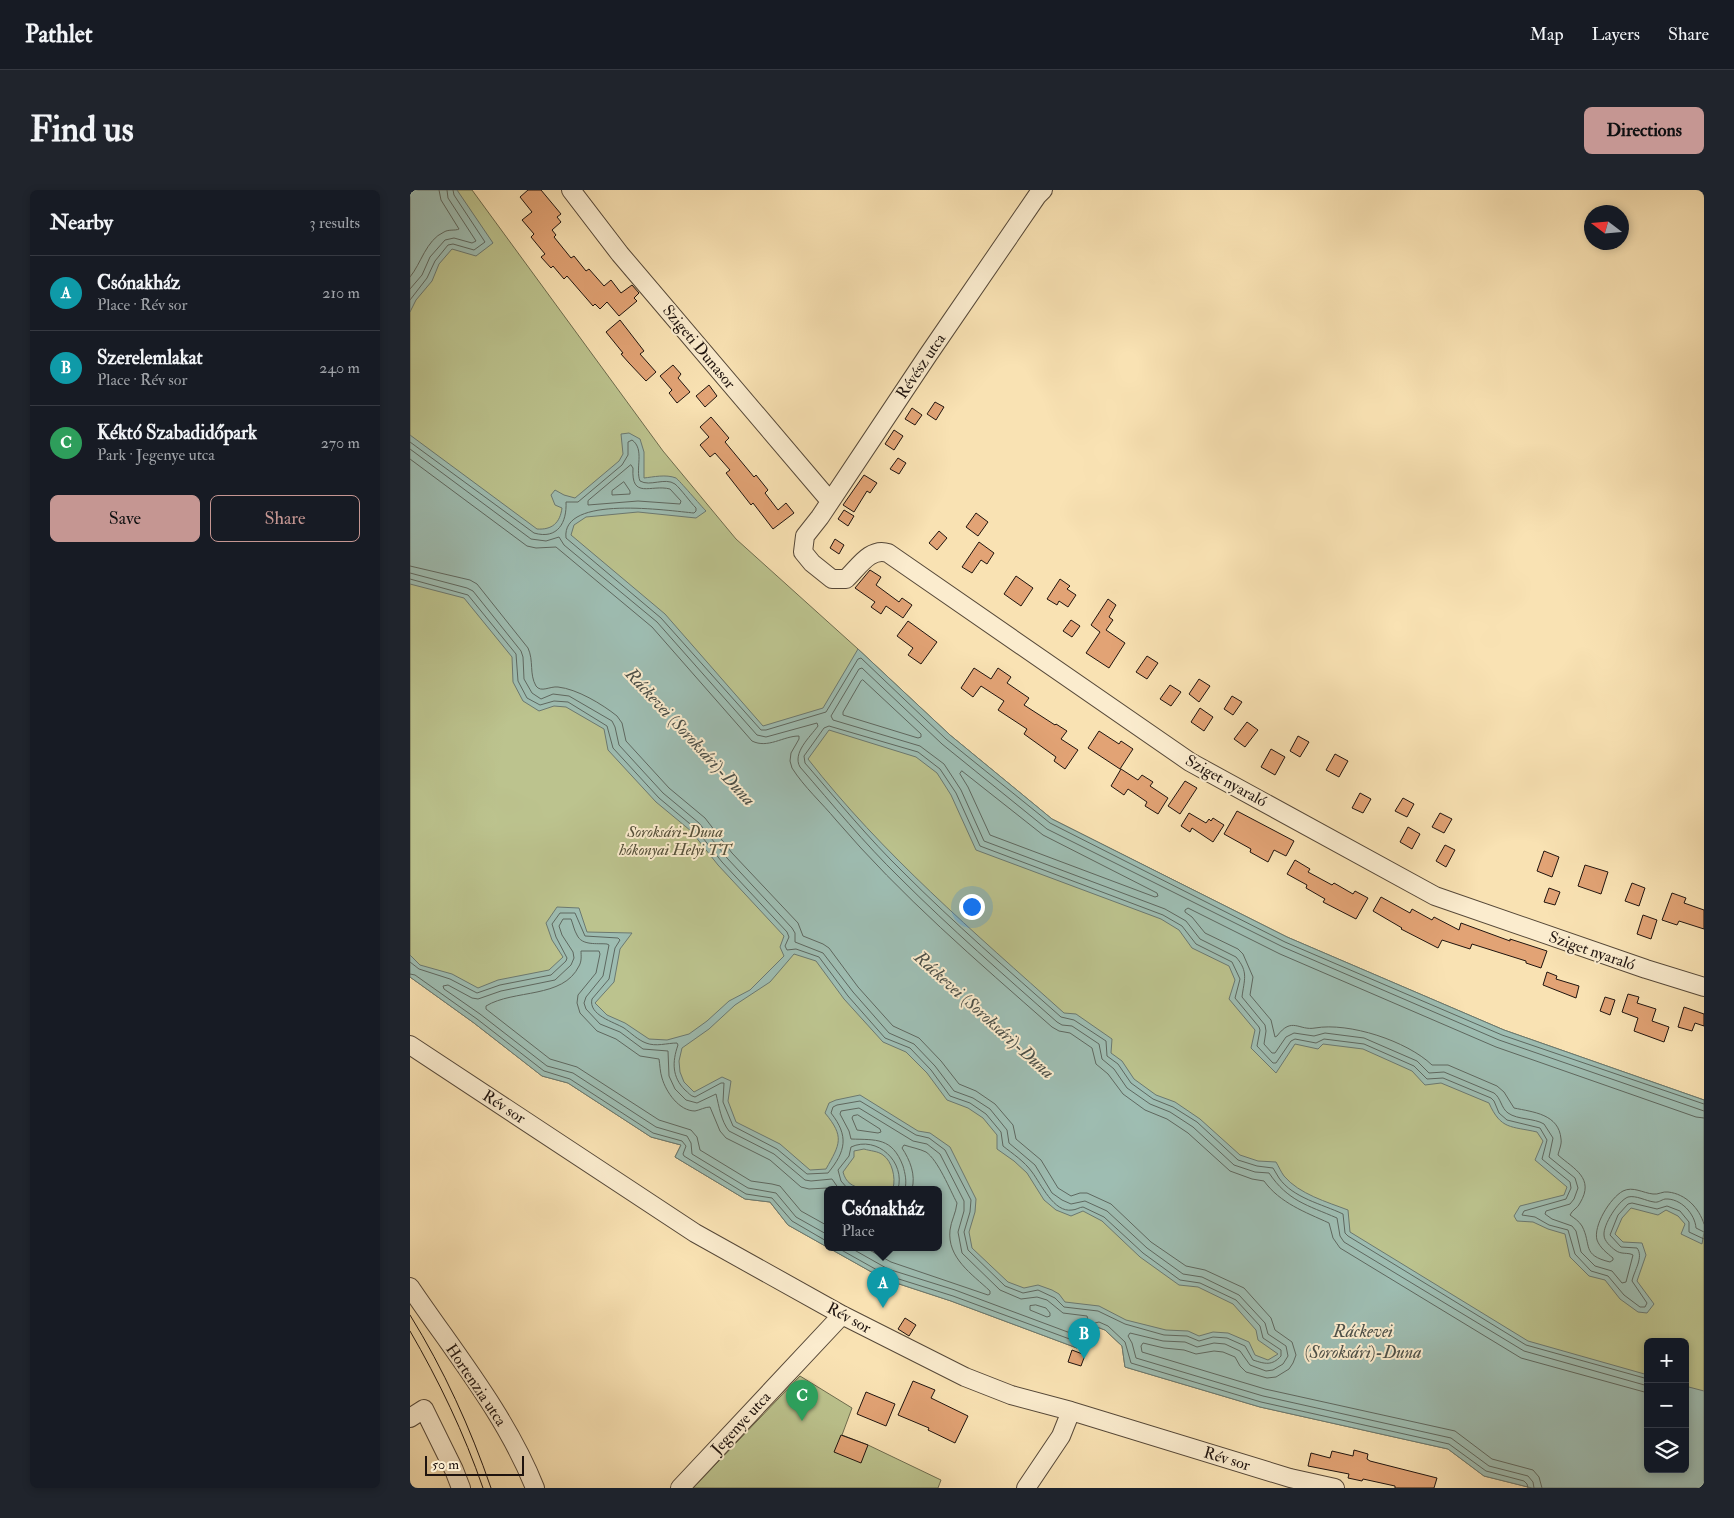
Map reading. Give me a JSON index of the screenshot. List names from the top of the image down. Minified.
{"streets":{"street":["Szigeti Dunasor","Révész utca","Sziget nyaraló","Rév sor","Hortenzia utca","Jegenye utca"]},"crossings":[["Szigeti Dunasor","Révész utca"],["Révész utca","Sziget nyaraló"],["Rév sor","Jegenye utca"]],"water":["Ráckevei (Soroksári)-Duna"],"parks":["Soroksári-Duna hókonyai Helyi TT"],"scale_bar":"50 m","north":"left","page":{"header":"Pathlet","nav":["Map","Layers","Share"],"buttons":["Directions",["Save","Share"]],"title":"Find us","heading":["Nearby","3 results"],"list":[{"mark":"A","name":"Csónakház","note":"Place · Rév sor","value":"210 m"},{"mark":"B","name":"Szerelemlakat","note":"Place · Rév sor","value":"240 m"},{"mark":"C","name":"Kéktó Szabadidőpark","note":"Park · Jegenye utca","value":"270 m"}],"popup":["Csónakház","Place"],"pins":["A","B","C"],"map_buttons":["+","−"],"scale":"50 m"}}
